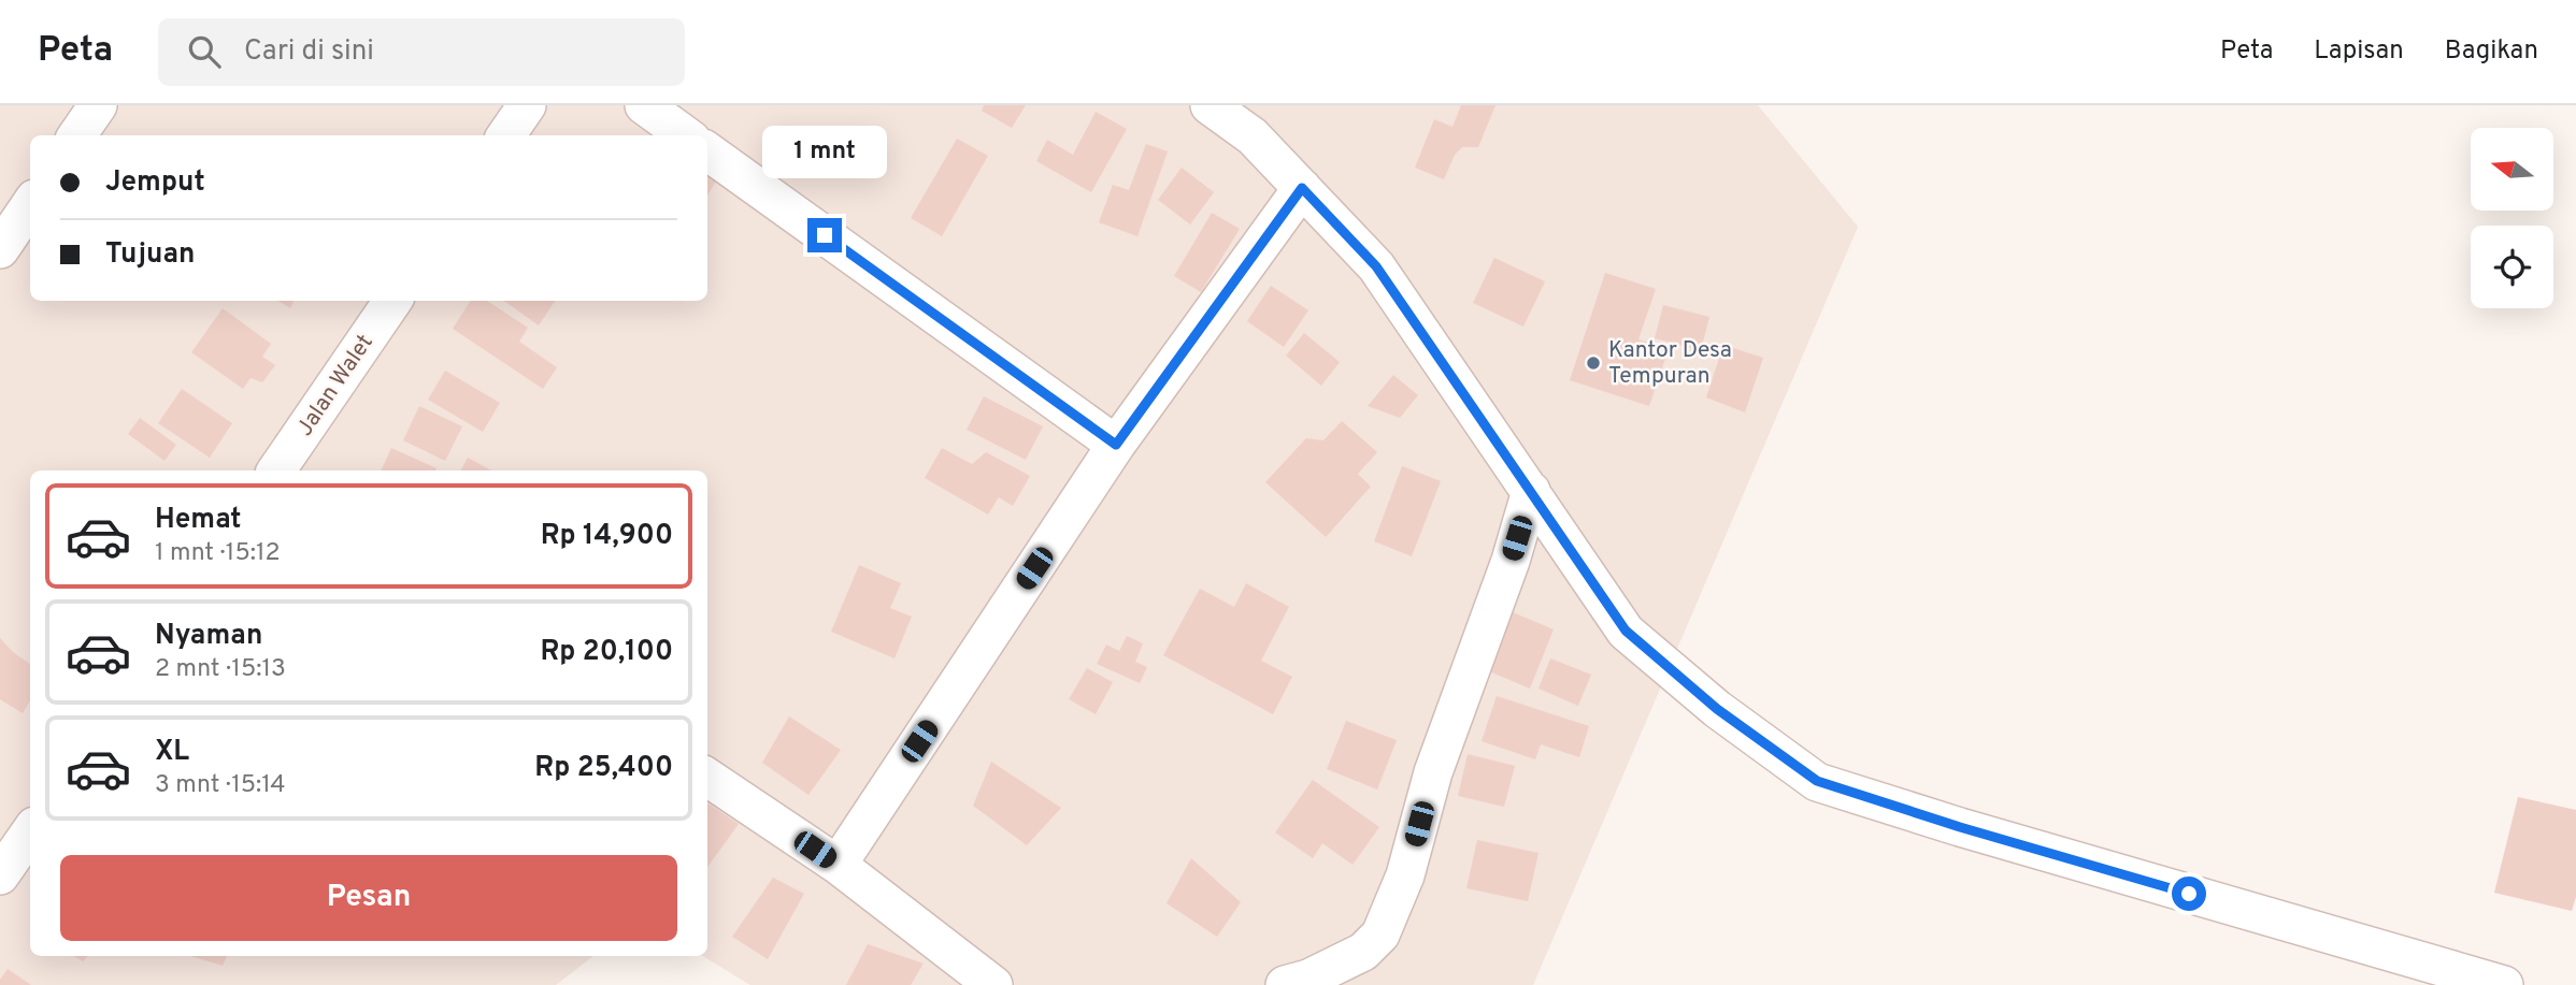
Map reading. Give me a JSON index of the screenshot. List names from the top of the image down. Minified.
{"streets":{"street":["Jalan Walet"]},"places":["Kantor Desa Tempuran"],"north":"left","page":{"header":"Peta","search":"Cari di sini","nav":["Peta","Lapisan","Bagikan"],"bubble":"1 mnt","banner":["Jemput","Tujuan"],"list":[{"name":"Hemat","note":"1 mnt · 15:12","value":"Rp 14,900"},{"name":"Nyaman","note":"2 mnt · 15:13","value":"Rp 20,100"},{"name":"XL","note":"3 mnt · 15:14","value":"Rp 25,400"}],"buttons":"Pesan"}}
